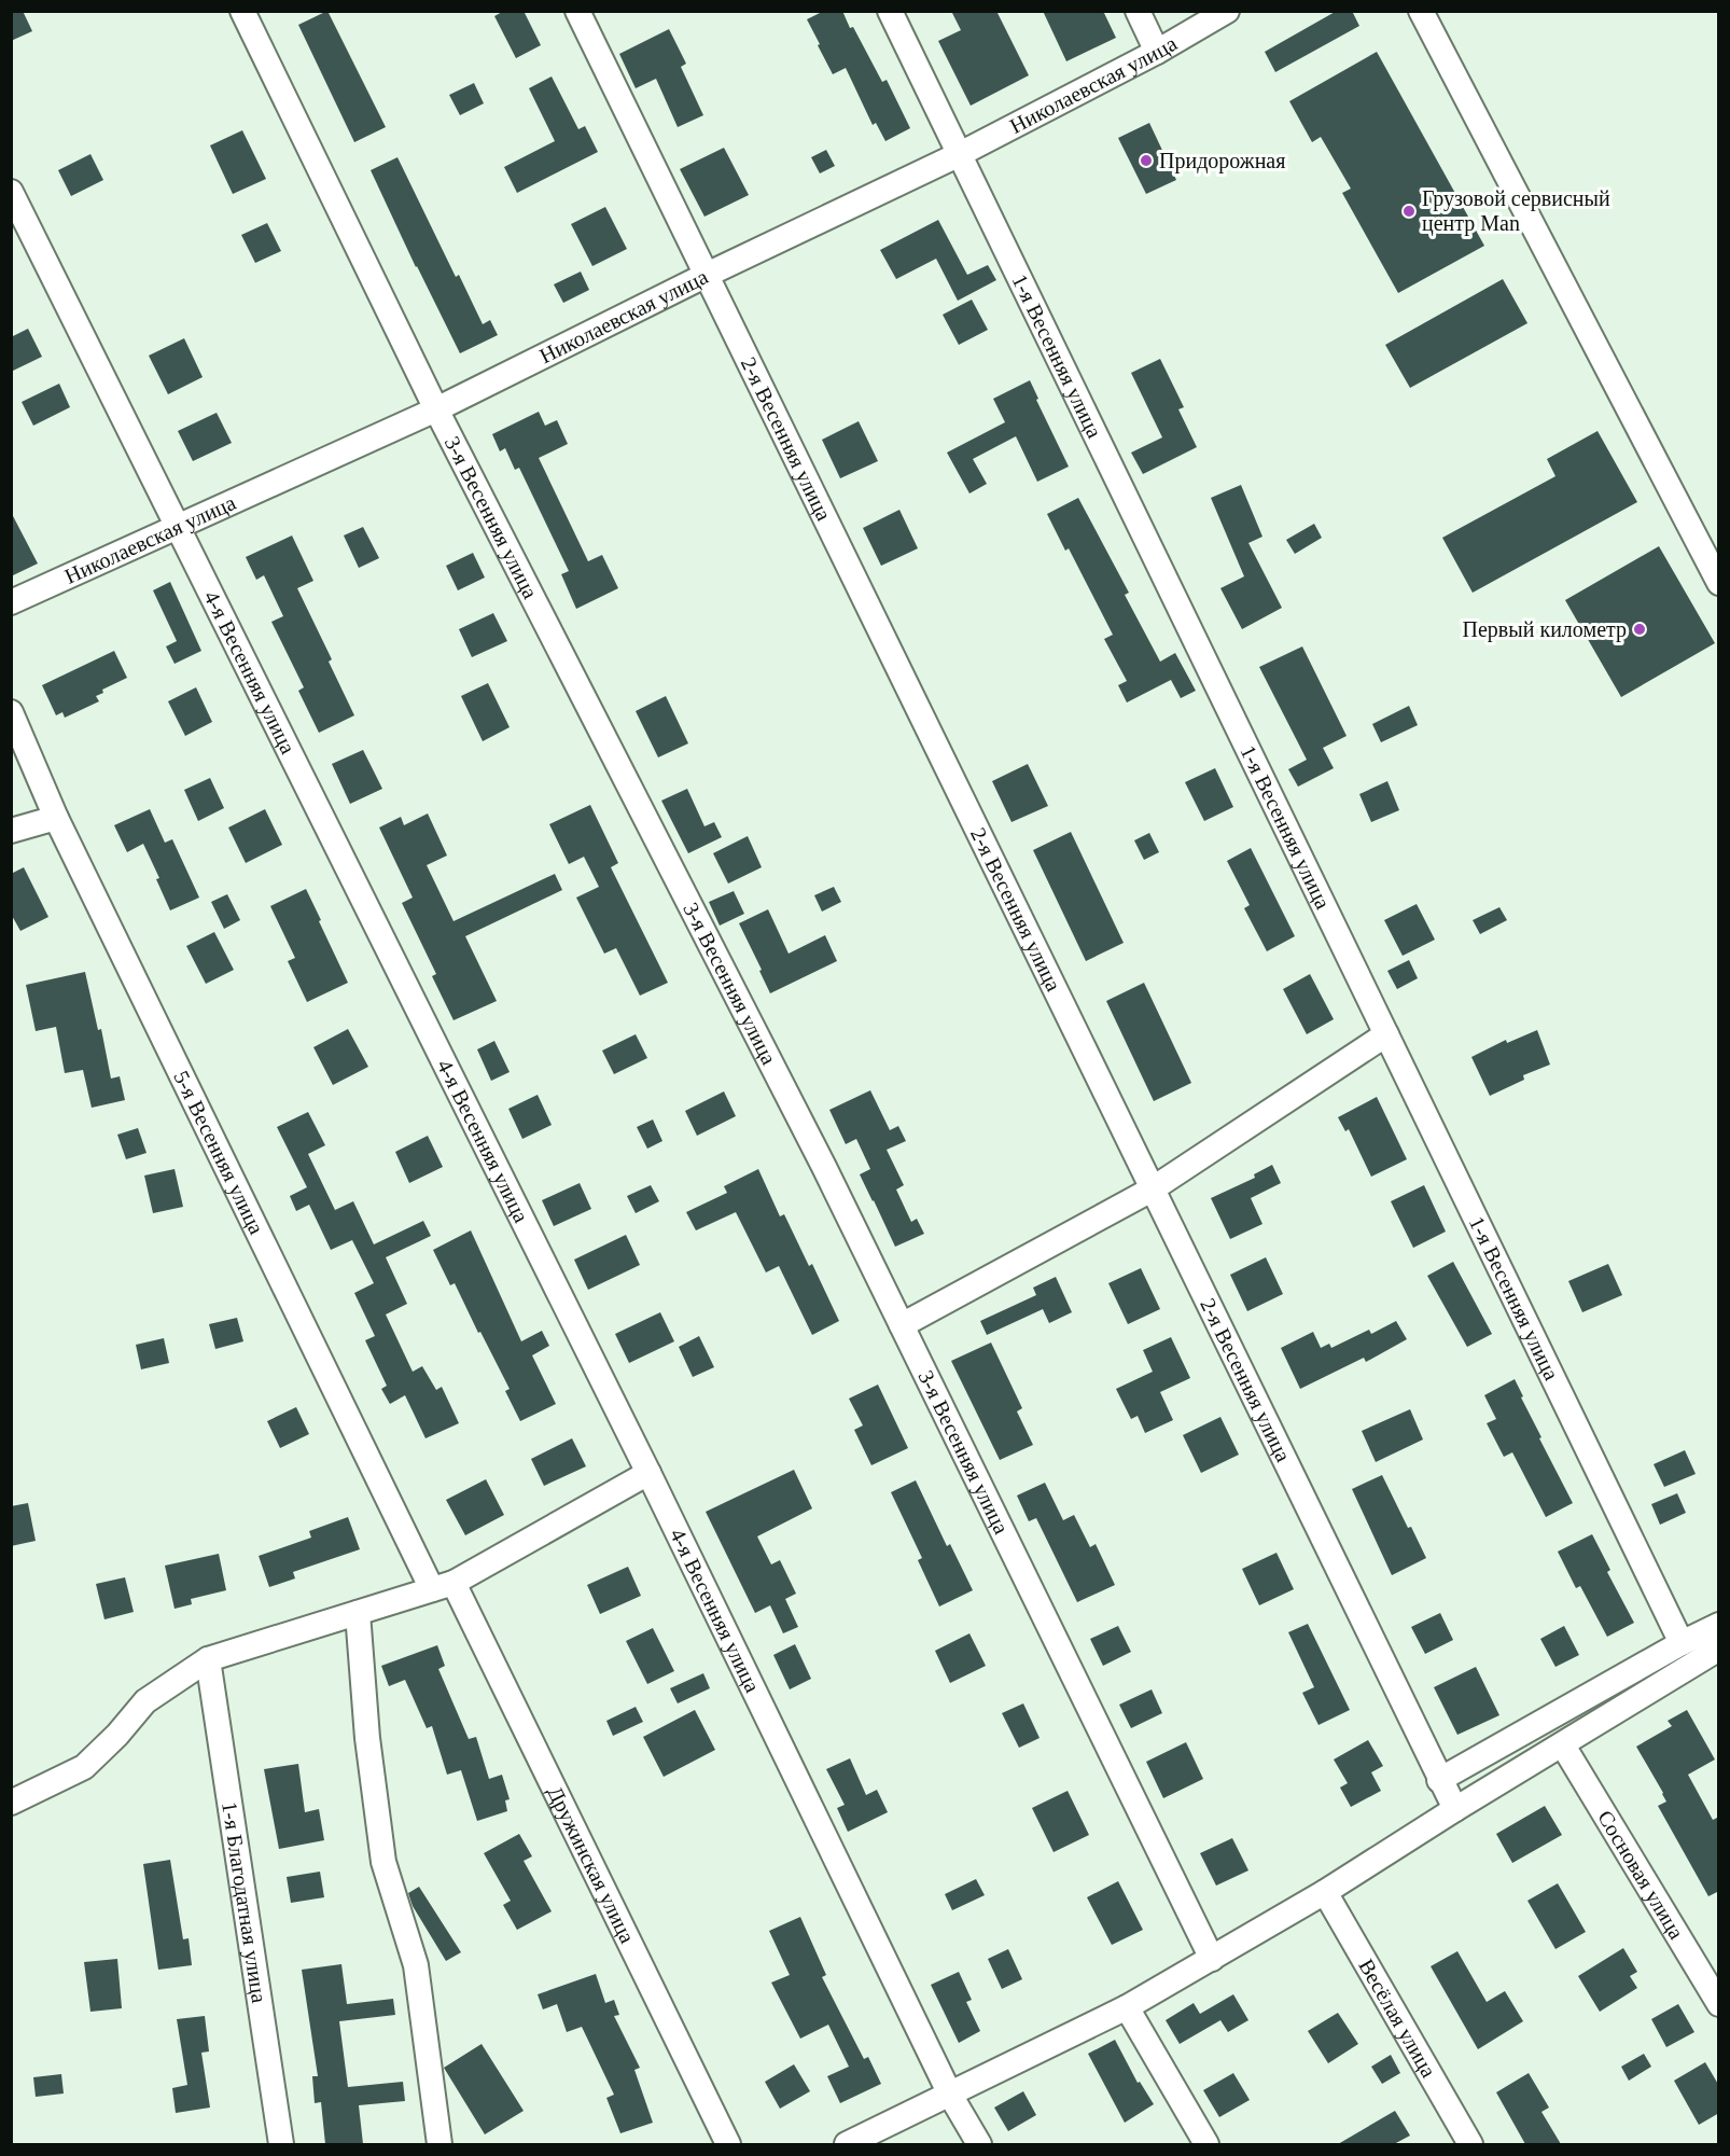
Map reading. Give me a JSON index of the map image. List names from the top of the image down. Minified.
{"streets":{"street":["Николаевская улица","1-я Весенняя улица","2-я Весенняя улица","3-я Весенняя улица","4-я Весенняя улица","5-я Весенняя улица","Дружинская улица","Сосновая улица","1-я Благодатная улица","Весёлая улица"]},"crossings":[["Николаевская улица","1-я Весенняя улица"],["Николаевская улица","2-я Весенняя улица"],["Николаевская улица","3-я Весенняя улица"],["Николаевская улица","4-я Весенняя улица"],["5-я Весенняя улица","Дружинская улица"]],"places":["Придорожная","Грузовой сервисный центр Man","Первый километр"]}
